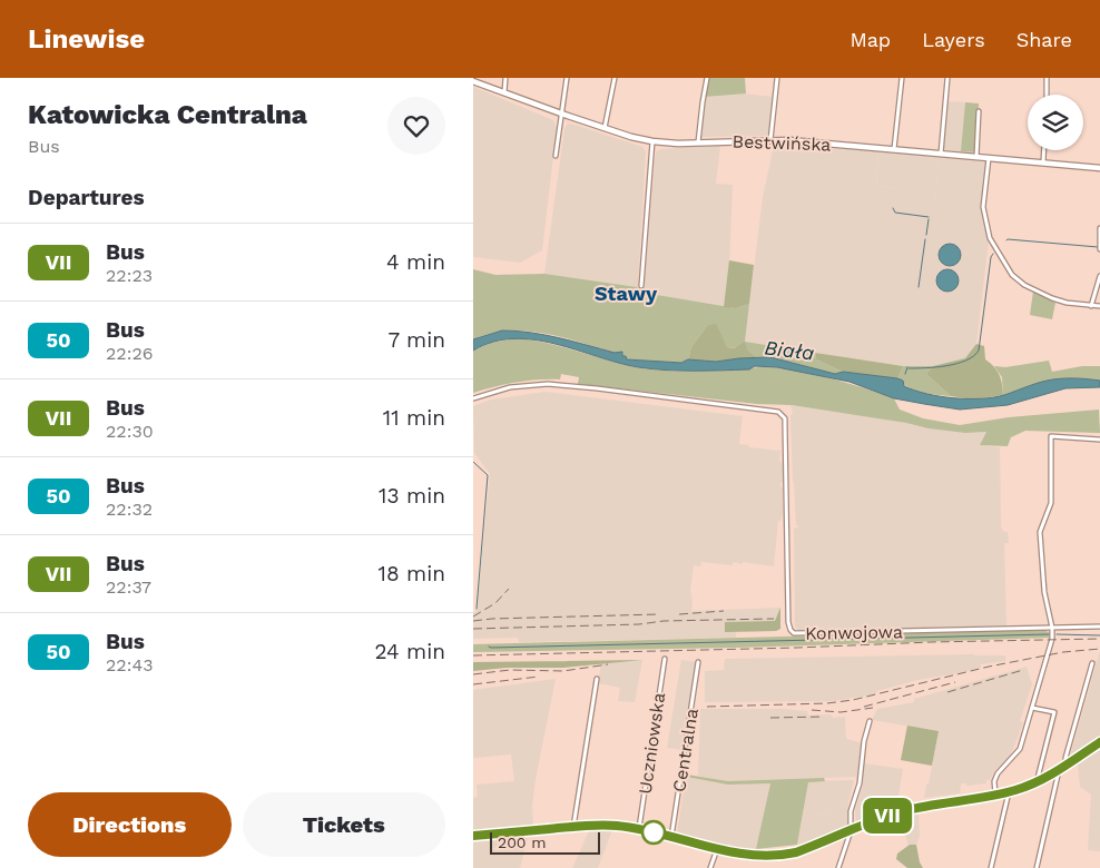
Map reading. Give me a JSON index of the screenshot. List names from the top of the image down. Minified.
{"streets":{"street":["Bestwińska","Konwojowa","Uczniowska","Centralna"]},"districts":["Stawy"],"water":["Biała"],"lines":["bus line VII"],"scale_bar":"200 m","page":{"header":"Linewise","nav":["Map","Layers","Share"],"heading":[["Katowicka Centralna","Bus"],"Departures"],"on_map":"VII","list":[{"mark":"VII","name":"Bus","note":"22:23","value":"4 min"},{"mark":"50","name":"Bus","note":"22:26","value":"7 min"},{"mark":"VII","name":"Bus","note":"22:30","value":"11 min"},{"mark":"50","name":"Bus","note":"22:32","value":"13 min"},{"mark":"VII","name":"Bus","note":"22:37","value":"18 min"},{"mark":"50","name":"Bus","note":"22:43","value":"24 min"}],"buttons":["Directions","Tickets"],"scale":"200 m"}}
